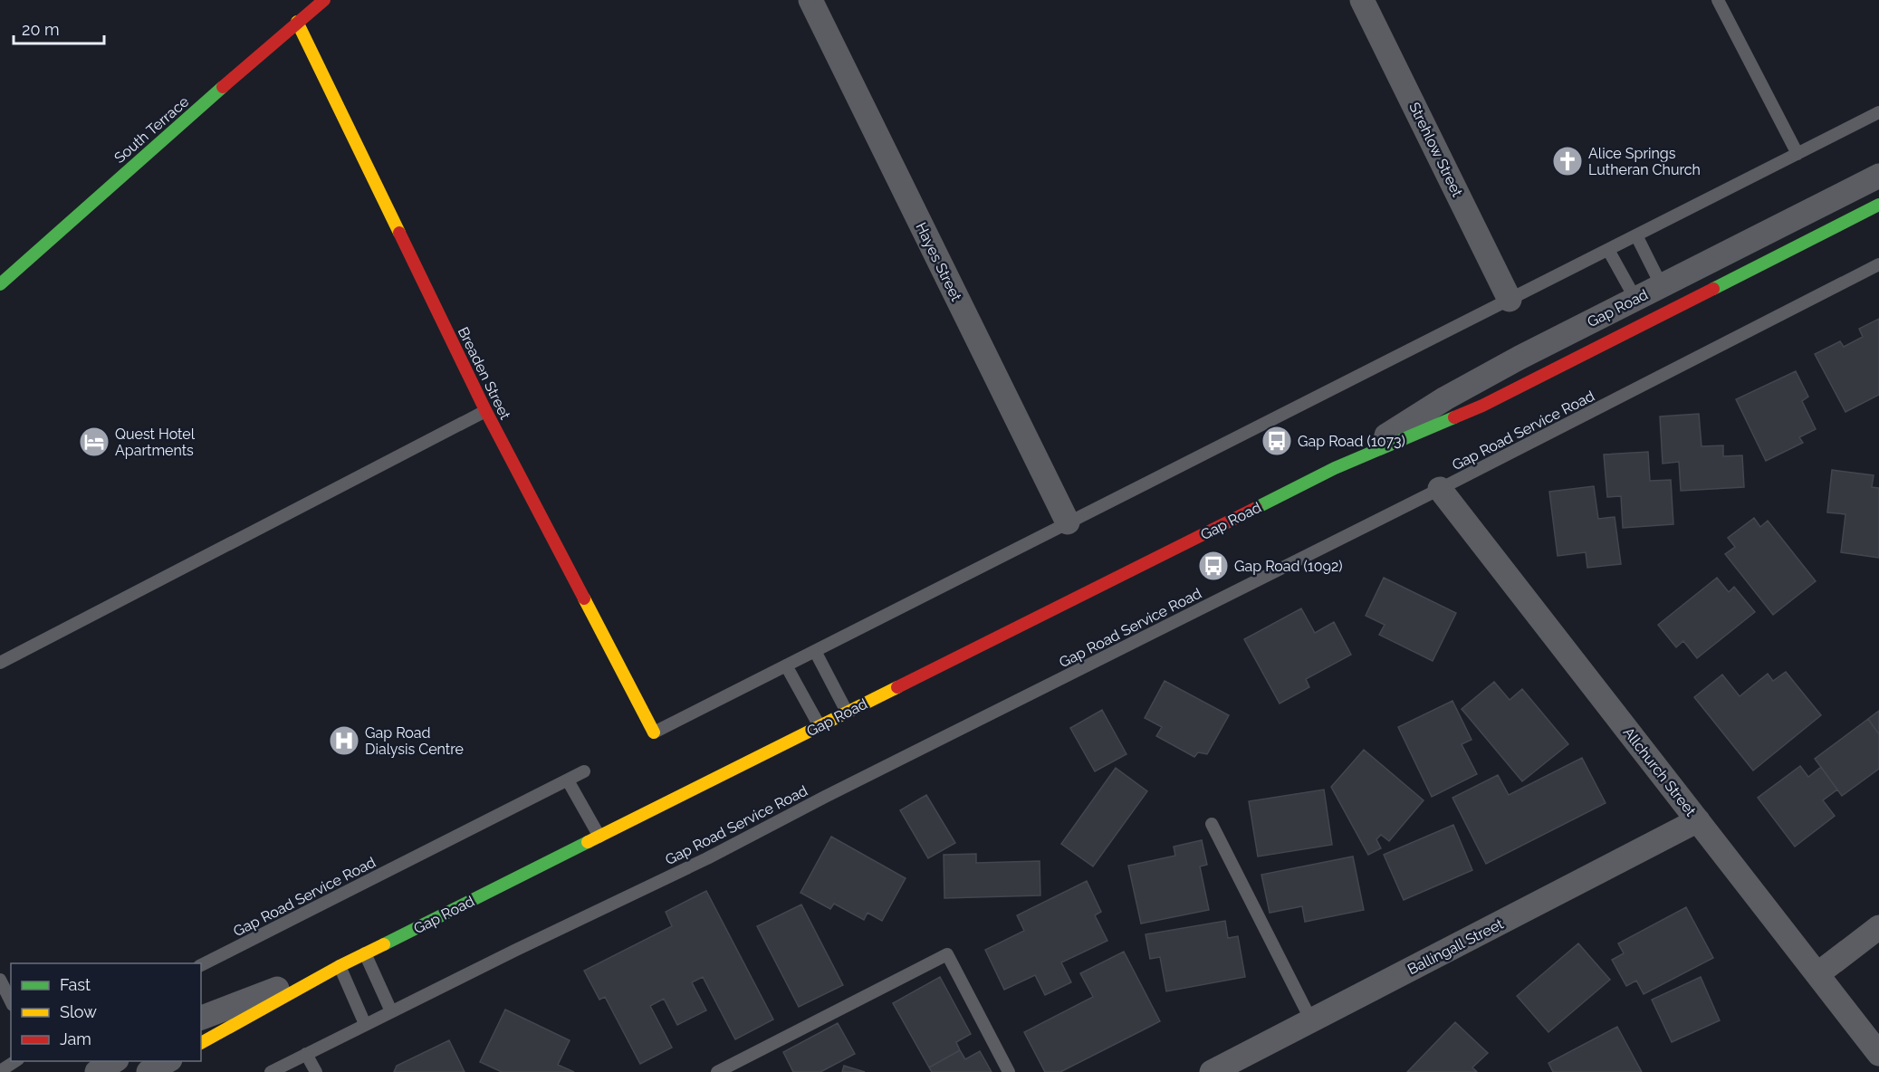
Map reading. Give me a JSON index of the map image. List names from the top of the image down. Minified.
{"streets":{"street":["South Terrace","Strehlow Street","Hayes Street","Gap Road","Breaden Street","Allchurch Street","Ballingall Street"],"lane":["Gap Road Service Road"]},"crossings":[["South Terrace","Breaden Street"],["Gap Road Service Road","Allchurch Street"],["Allchurch Street","Ballingall Street"]],"places":{"church":["Alice Springs Lutheran Church"],"bus stop":["Gap Road (1073)","Gap Road (1092)"],"hotel":["Quest Hotel Apartments"],"hospital":["Gap Road Dialysis Centre"]},"legend":["Fast","Slow","Jam"],"scale_bar":"20 m"}
